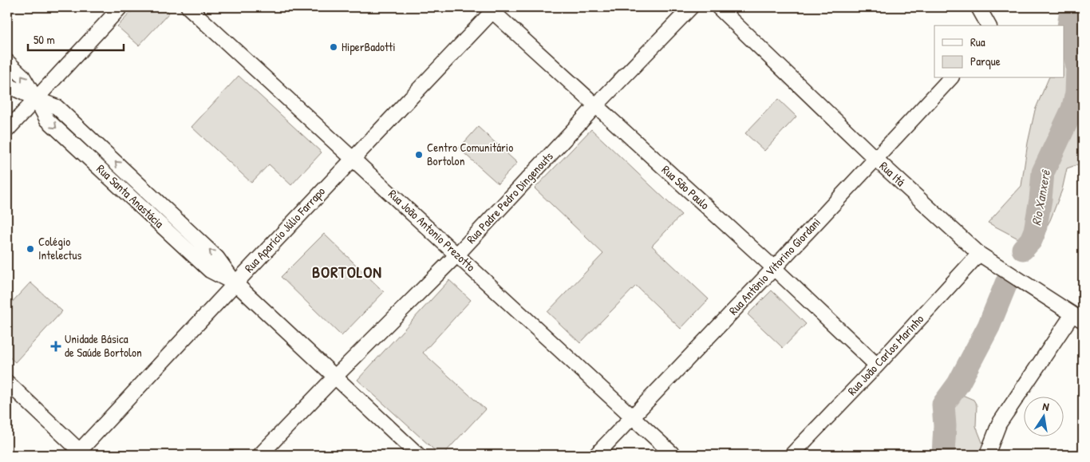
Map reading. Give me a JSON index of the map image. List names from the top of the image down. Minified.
{"streets":{"street":["Rua Itá","Rua São Paulo","Rua Santa Anastácia","Rua Padre Pedro Dingenouts","Rua Aparício Júlio Farrapo","Rua João Antonio Prezotto","Rua Antônio Vitorino Giordani","Rua João Carlos Marinho"]},"crossings":[["Rua Itá","Rua Antônio Vitorino Giordani"],["Rua Itá","Rua João Carlos Marinho"],["Rua São Paulo","Rua Padre Pedro Dingenouts"],["Rua São Paulo","Rua Aparício Júlio Farrapo"],["Rua São Paulo","Rua Antônio Vitorino Giordani"],["Rua São Paulo","Rua João Carlos Marinho"],["Rua Santa Anastácia","Rua Padre Pedro Dingenouts"],["Rua Santa Anastácia","Rua Aparício Júlio Farrapo"],["Rua Padre Pedro Dingenouts","Rua João Antonio Prezotto"],["Rua Aparício Júlio Farrapo","Rua João Antonio Prezotto"],["Rua João Antonio Prezotto","Rua Antônio Vitorino Giordani"]],"districts":["BORTOLON"],"water":["Rio Xanxerê"],"places":{"other":["HiperBadotti","Centro Comunitário Bortolon","Colégio Intelectus"],"health":["Unidade Básica de Saúde Bortolon"]},"legend":["Rua","Parque"],"scale_bar":"50 m","north":"top"}
